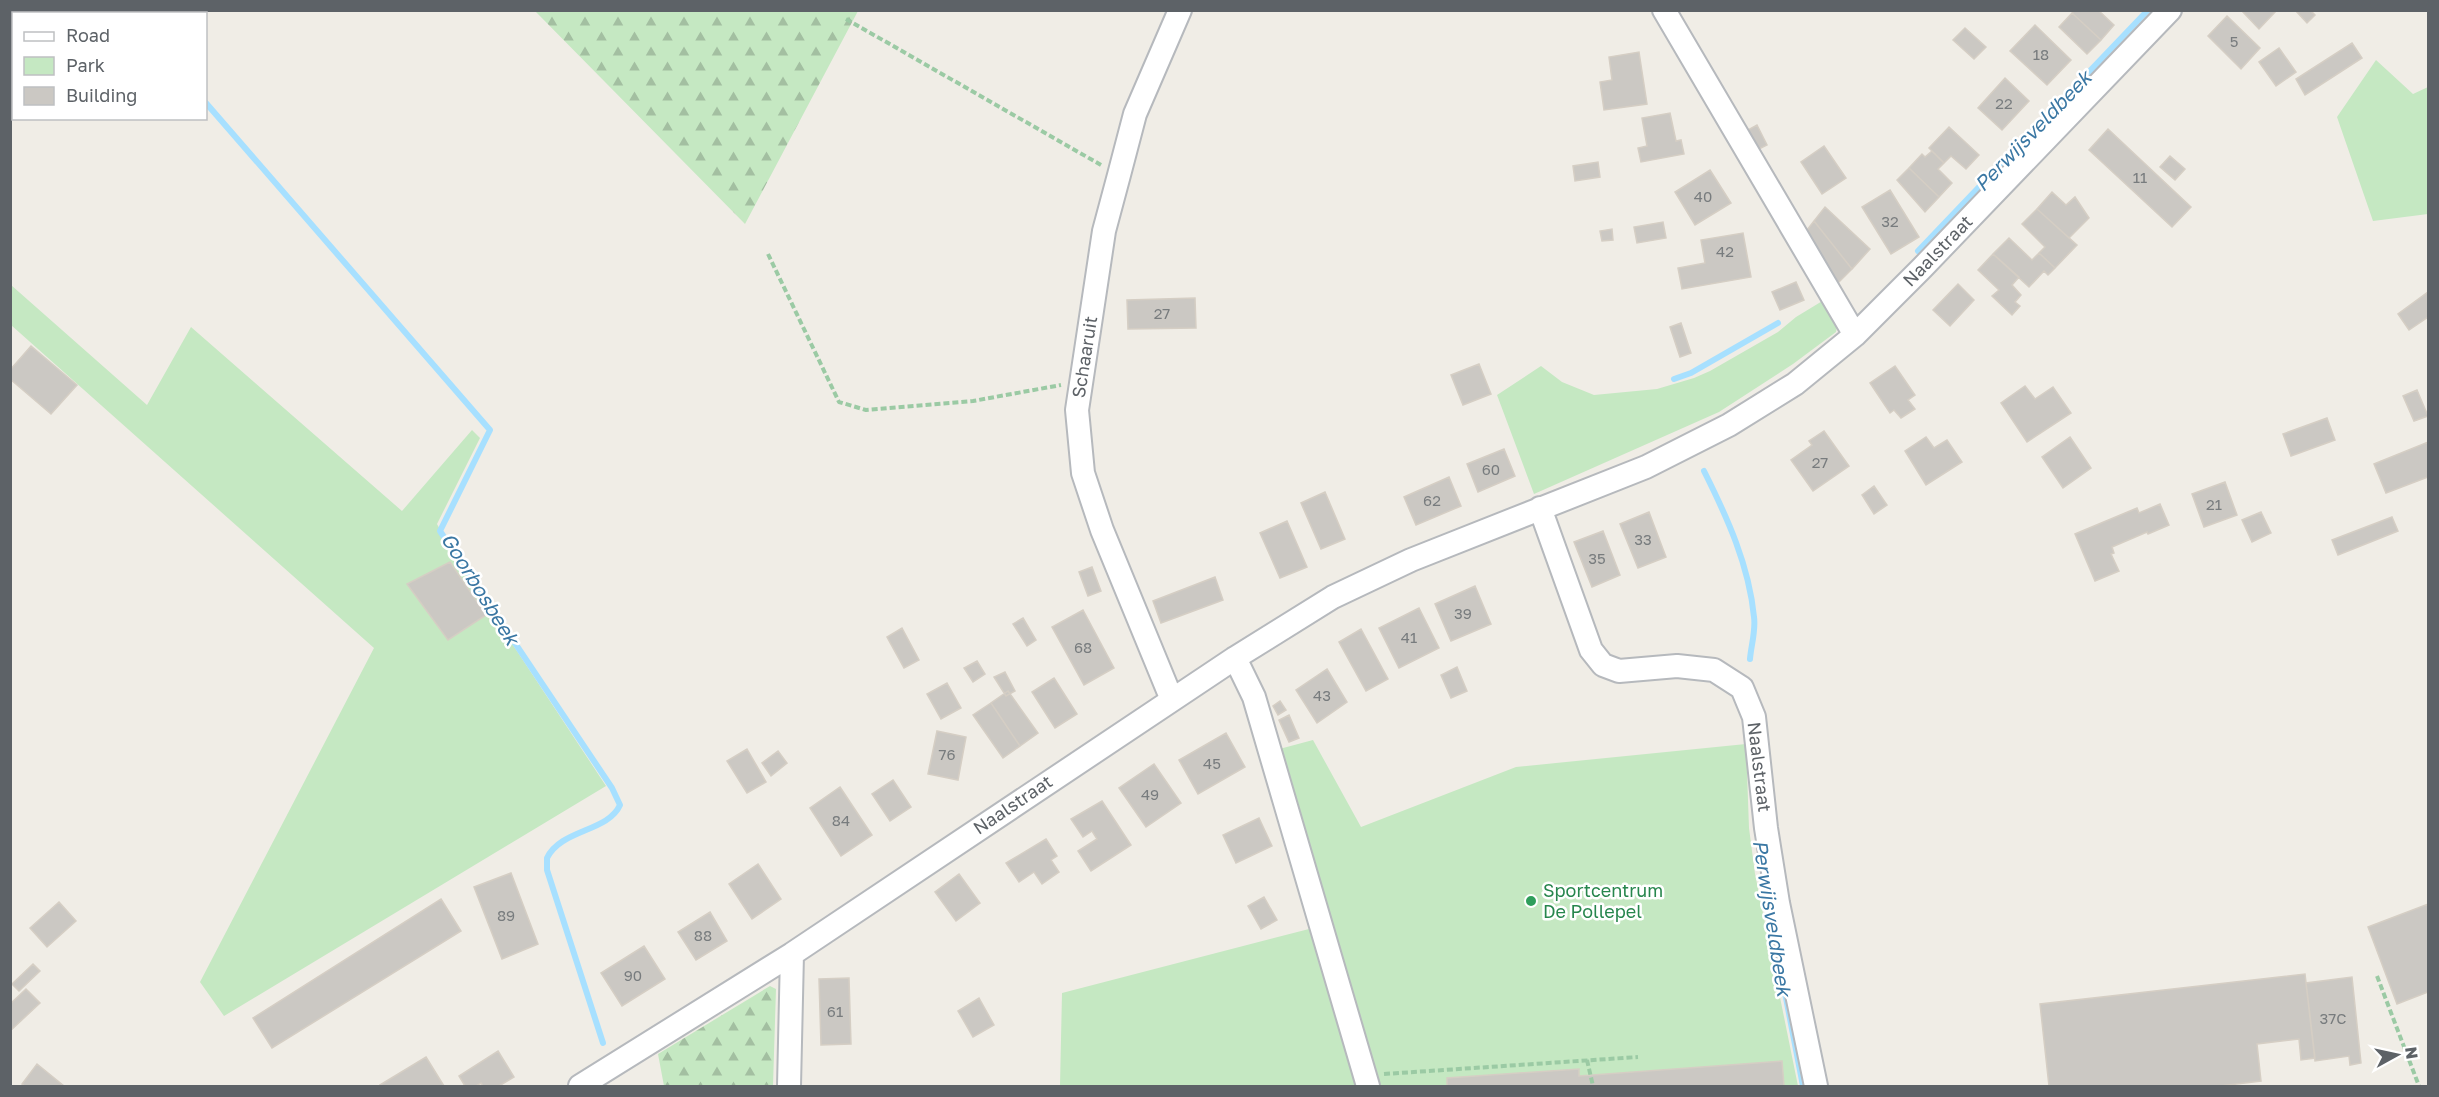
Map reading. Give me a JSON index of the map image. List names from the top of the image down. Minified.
{"streets":{"street":["Naalstraat","Schaaruit"]},"crossings":[["Naalstraat","Schaaruit"]],"water":["Perwijsveldbeek","Goorbosbeek"],"places":["Sportcentrum De Pollepel"],"house_numbers":["5","18","22","11","40","32","42","27","27","60","62","21","33","35","39","41","68","43","76","45","49","84","89","88","90","61","37C"],"legend":["Road","Park","Building"],"north":"right"}
